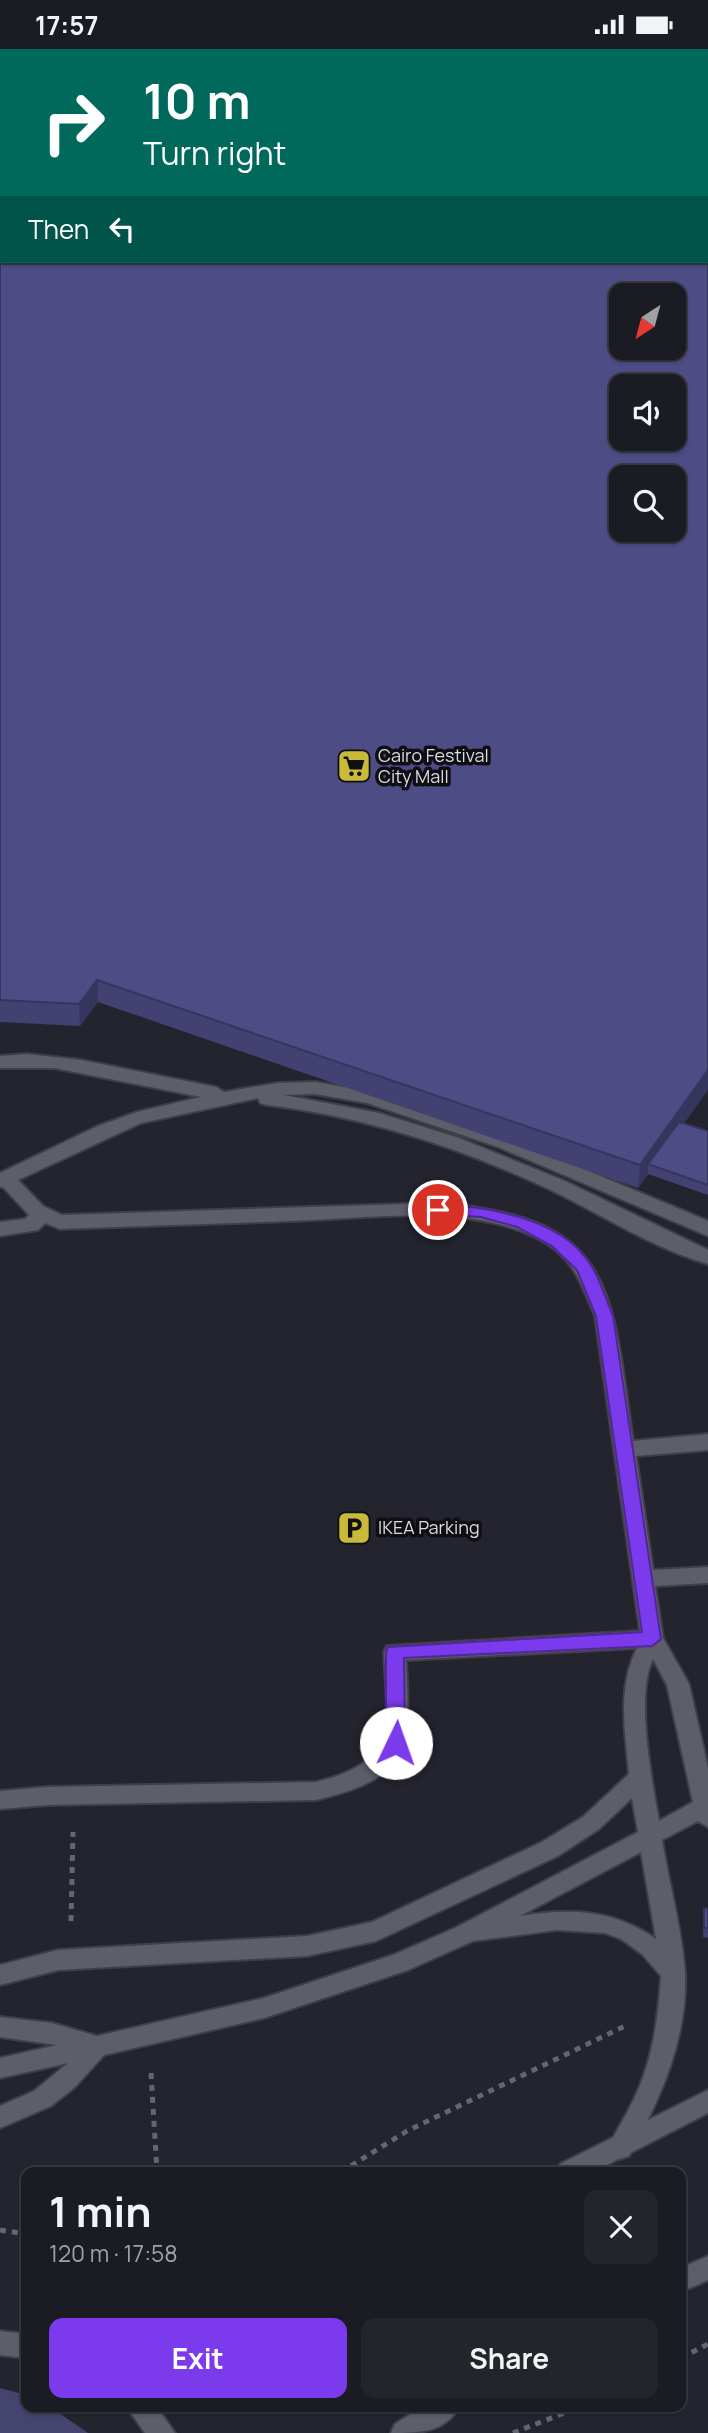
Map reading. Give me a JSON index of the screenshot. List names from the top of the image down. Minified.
{"places":{"supermarket":["Cairo Festival City Mall"],"parking":["IKEA Parking"]},"north":"bottom left","page":{"status":"17:57","turn":["10 m","Turn right"],"then":"Then","heading":["1 min","120 m · 17:58"],"buttons":["Exit","Share"]}}
